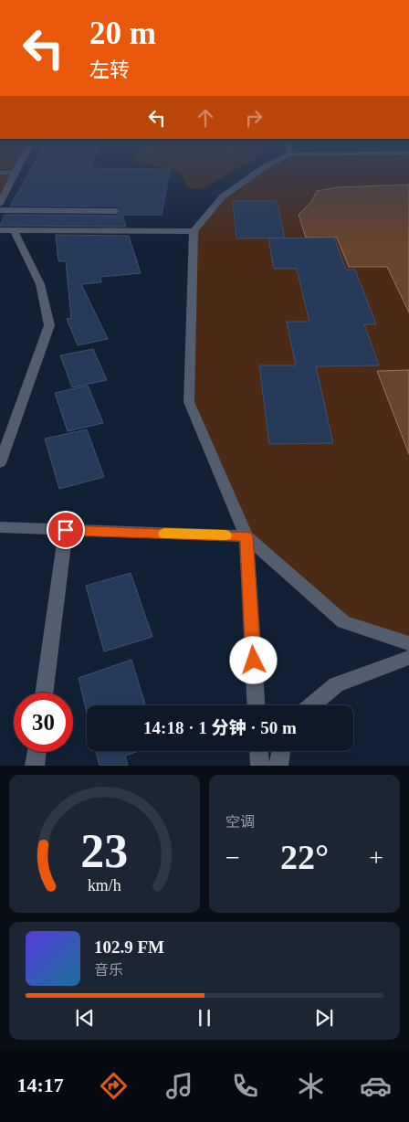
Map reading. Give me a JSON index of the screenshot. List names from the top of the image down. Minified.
{"page":{"turn":["20 m","左转"],"limit":"30","trip":"14:18 · 1 分钟 · 50 m","tile":"空调","heat":["−","22°","+"],"song":["102.9 FM","音乐"],"tabs":"14:17","gauge":["23","km/h"]}}
